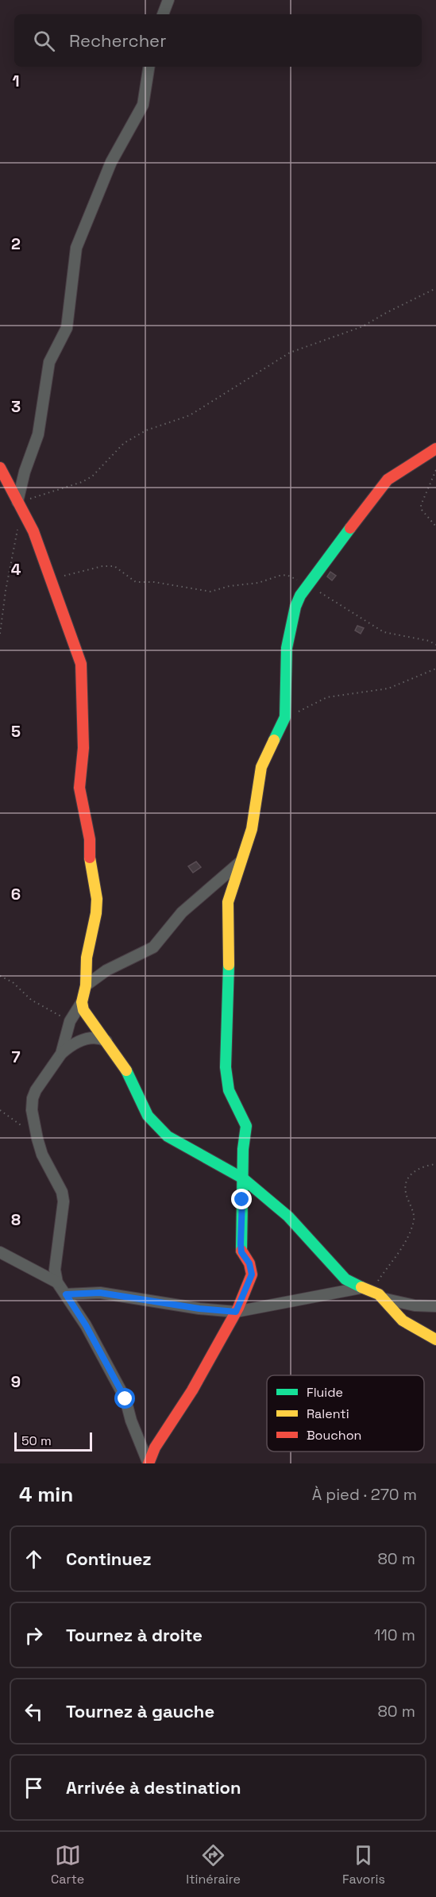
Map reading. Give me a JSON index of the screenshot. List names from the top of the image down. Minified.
{"legend":["Fluide","Ralenti","Bouchon"],"scale_bar":"50 m","page":{"search":"Rechercher","scale":"50 m","heading":["4 min","À pied · 270 m"],"list":[["Continuez","80 m"],["Tournez à droite","110 m"],["Tournez à gauche","80 m"],"Arrivée à destination"],"nav":["Carte","Itinéraire","Favoris"]},"grid":{"rows":["1","2","3","4","5","6","7","8","9"]}}
